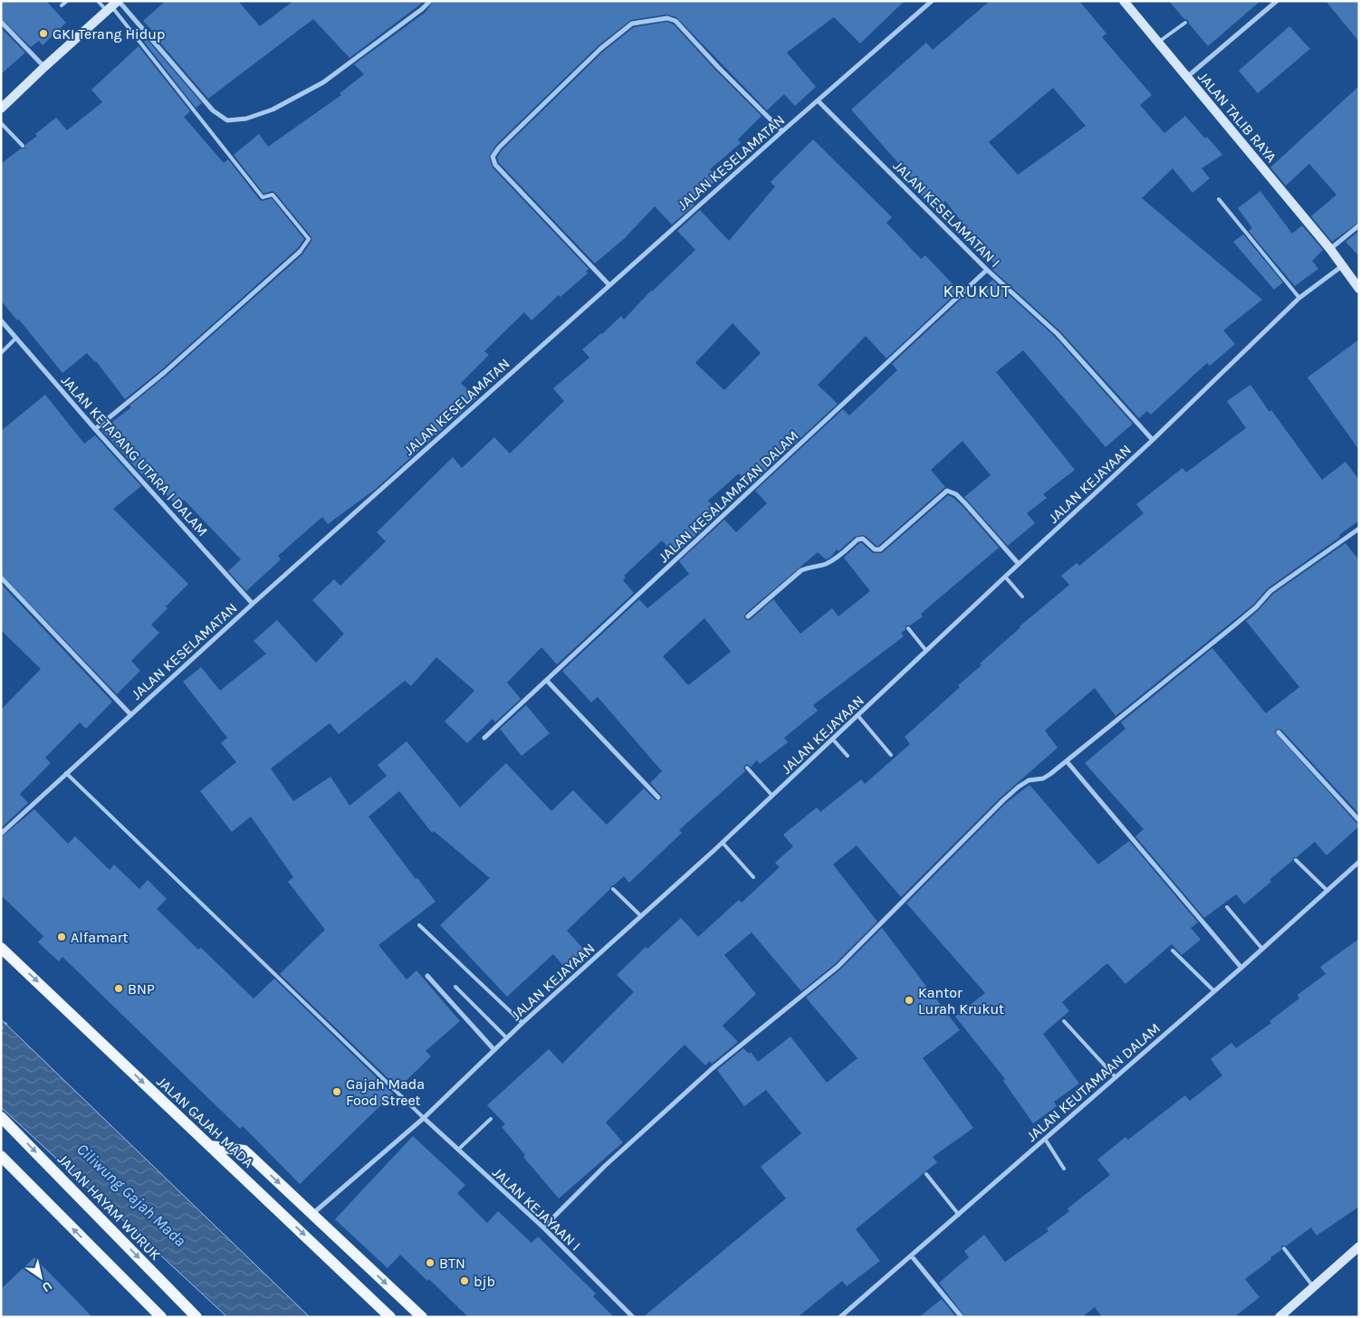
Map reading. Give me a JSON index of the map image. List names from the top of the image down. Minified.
{"streets":{"main road":["JALAN GAJAH MADA","JALAN HAYAM WURUK"],"street":["JALAN TALIB RAYA","JALAN KESELAMATAN","JALAN KESELAMATAN I","JALAN KETAPANG UTARA I DALAM","JALAN KEJAYAAN","JALAN KESALAMATAN DALAM","JALAN KEUTAMAAN DALAM","JALAN KEJAYAAN I"]},"crossings":[["JALAN TALIB RAYA","JALAN KEJAYAAN"],["JALAN KESELAMATAN","JALAN KESELAMATAN I"],["JALAN KESELAMATAN","JALAN KETAPANG UTARA I DALAM"],["JALAN KESELAMATAN I","JALAN KEJAYAAN"],["JALAN KESELAMATAN I","JALAN KESALAMATAN DALAM"],["JALAN KEJAYAAN","JALAN KEJAYAAN I"]],"districts":["KRUKUT"],"water":["Ciliwung Gajah Mada"],"places":["GKI Terang Hidup","Alfamart","BNP","Kantor Lurah Krukut","Gajah Mada Food Street","BTN","bjb"],"north":"bottom right"}
